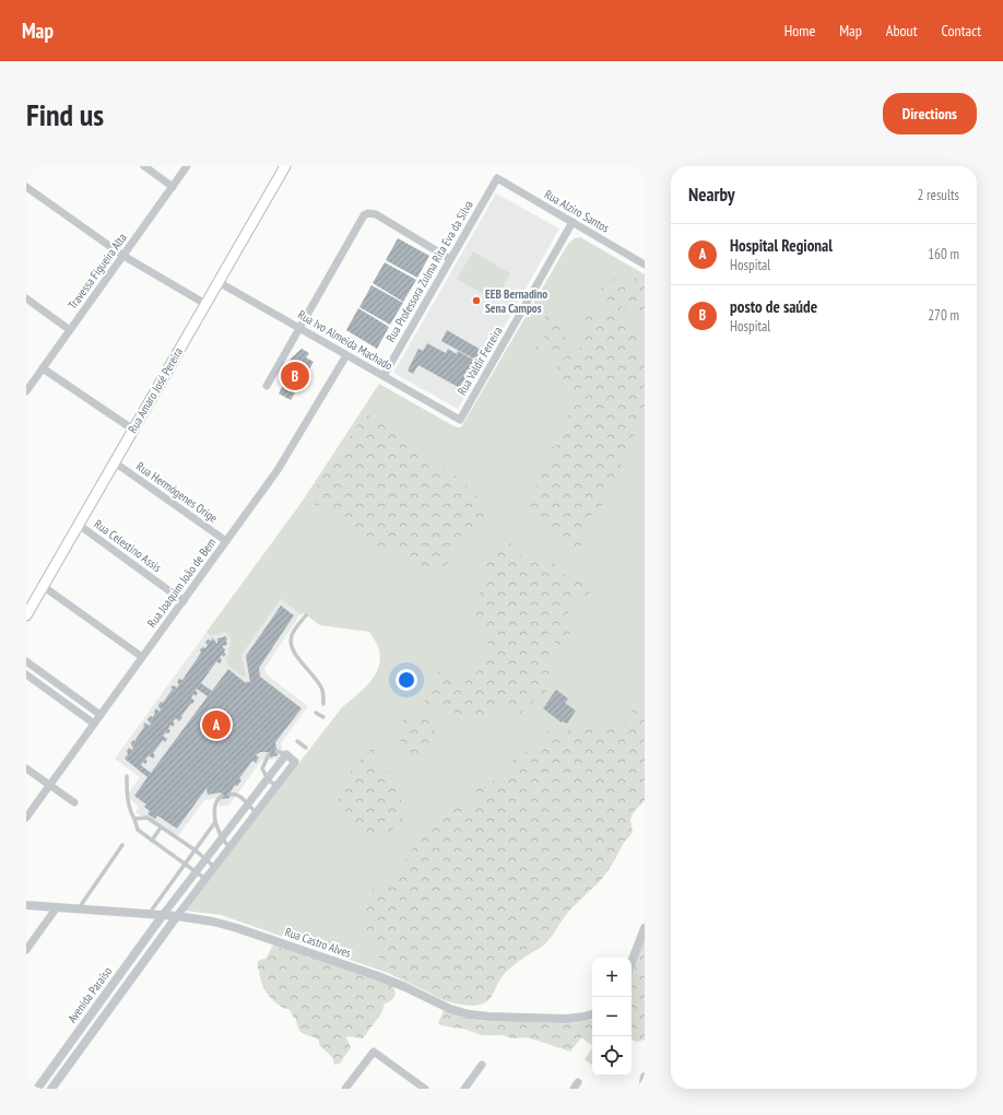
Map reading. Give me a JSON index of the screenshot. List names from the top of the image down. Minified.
{"streets":{"main road":["Rua Amaro José Pereira"],"street":["Rua Alziro Santos","Travessa Figueira Alta","Rua Professora Zulma Rita Eva da Silva","Rua Ivo Almeida Machado","Rua Valdir Ferreira","Rua Hermógenes Orige","Rua Celestino Assis","Rua Joaquim João de Bem","Rua Castro Alves","Avenida Paraíso"]},"crossings":[["Rua Alziro Santos","Rua Professora Zulma Rita Eva da Silva"],["Rua Alziro Santos","Rua Valdir Ferreira"],["Rua Professora Zulma Rita Eva da Silva","Rua Ivo Almeida Machado"],["Rua Ivo Almeida Machado","Rua Valdir Ferreira"],["Rua Ivo Almeida Machado","Rua Amaro José Pereira"],["Rua Ivo Almeida Machado","Rua Joaquim João de Bem"],["Rua Amaro José Pereira","Rua Hermógenes Orige"],["Rua Amaro José Pereira","Rua Celestino Assis"],["Rua Hermógenes Orige","Rua Joaquim João de Bem"],["Rua Celestino Assis","Rua Joaquim João de Bem"],["Rua Castro Alves","Avenida Paraíso"]],"places":["EEB Bernadino Sena Campos"],"page":{"header":"Map","nav":["Home","Map","About","Contact"],"buttons":"Directions","title":"Find us","heading":["Nearby","2 results"],"list":[{"mark":"A","name":"Hospital Regional","note":"Hospital","value":"160 m"},{"mark":"B","name":"posto de saúde","note":"Hospital","value":"270 m"}],"pins":["B","A"],"map_buttons":["+","−"]}}
